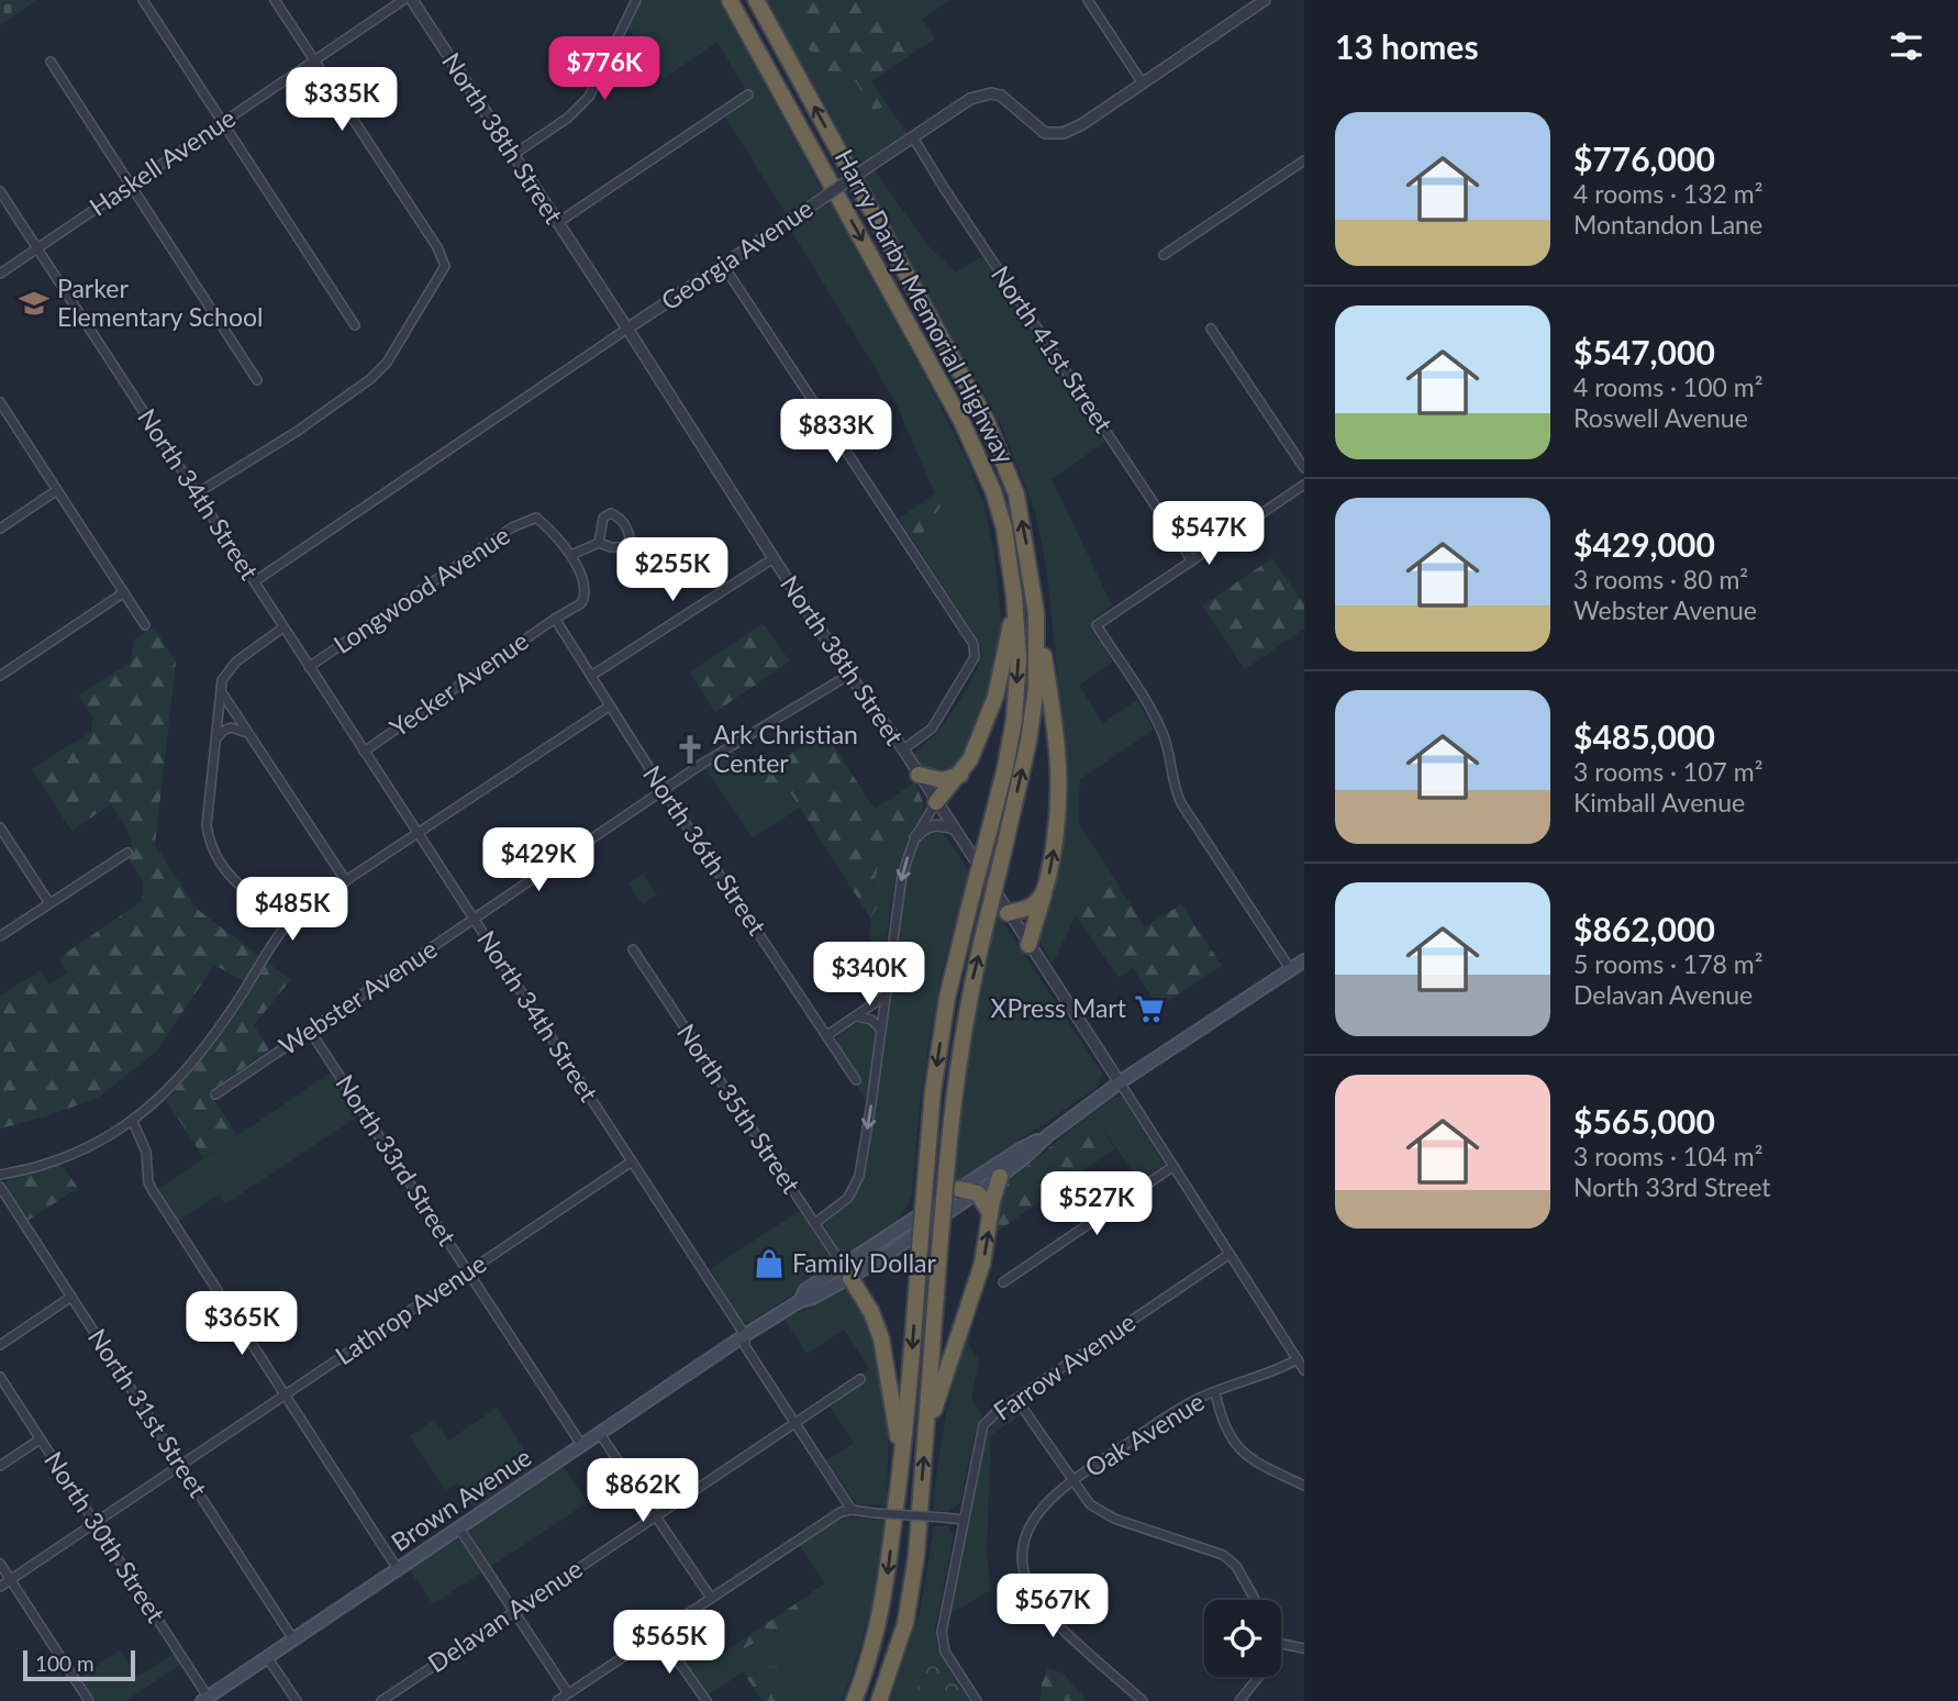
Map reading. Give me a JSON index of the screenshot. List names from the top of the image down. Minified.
{"streets":{"highway":["Harry Darby Memorial Highway"],"main road":["Brown Avenue"],"street":["North 38th Street","Haskell Avenue","Georgia Avenue","North 41st Street","North 34th Street","Longwood Avenue","Yecker Avenue","North 36th Street","Webster Avenue","North 35th Street","North 33rd Street","Lathrop Avenue","Farrow Avenue","North 31st Street","Oak Avenue","North 30th Street","Delavan Avenue"]},"crossings":[["North 38th Street","Georgia Avenue"],["North 38th Street","Webster Avenue"],["North 38th Street","Farrow Avenue"],["North 38th Street","Oak Avenue"],["Haskell Avenue","North 34th Street"],["Georgia Avenue","North 41st Street"],["Georgia Avenue","North 34th Street"],["North 34th Street","Longwood Avenue"],["North 34th Street","Yecker Avenue"],["North 34th Street","Webster Avenue"],["North 34th Street","Lathrop Avenue"],["North 34th Street","Brown Avenue"],["North 34th Street","Delavan Avenue"],["Longwood Avenue","Yecker Avenue"],["Yecker Avenue","North 36th Street"],["North 36th Street","Webster Avenue"],["Webster Avenue","North 33rd Street"],["North 35th Street","Brown Avenue"],["North 33rd Street","Lathrop Avenue"],["North 33rd Street","Brown Avenue"],["Lathrop Avenue","North 31st Street"],["Lathrop Avenue","North 30th Street"],["North 31st Street","Brown Avenue"],["Brown Avenue","North 30th Street"]],"places":{"school or university":["Parker Elementary School"],"church":["Ark Christian Center"],"supermarket":["XPress Mart"],"shop":["Family Dollar"]},"scale_bar":"100 m","page":{"heading":"13 homes","price":["$776K","$335K","$833K","$547K","$255K","$429K","$485K","$340K","$527K","$365K","$862K","$567K","$565K"],"list":[{"name":"$776,000","note":"4 rooms · 132 m² · Montandon Lane"},{"name":"$547,000","note":"4 rooms · 100 m² · Roswell Avenue"},{"name":"$429,000","note":"3 rooms · 80 m² · Webster Avenue"},{"name":"$485,000","note":"3 rooms · 107 m² · Kimball Avenue"},{"name":"$862,000","note":"5 rooms · 178 m² · Delavan Avenue"},{"name":"$565,000","note":"3 rooms · 104 m² · North 33rd Street"}],"scale":"100 m"}}
